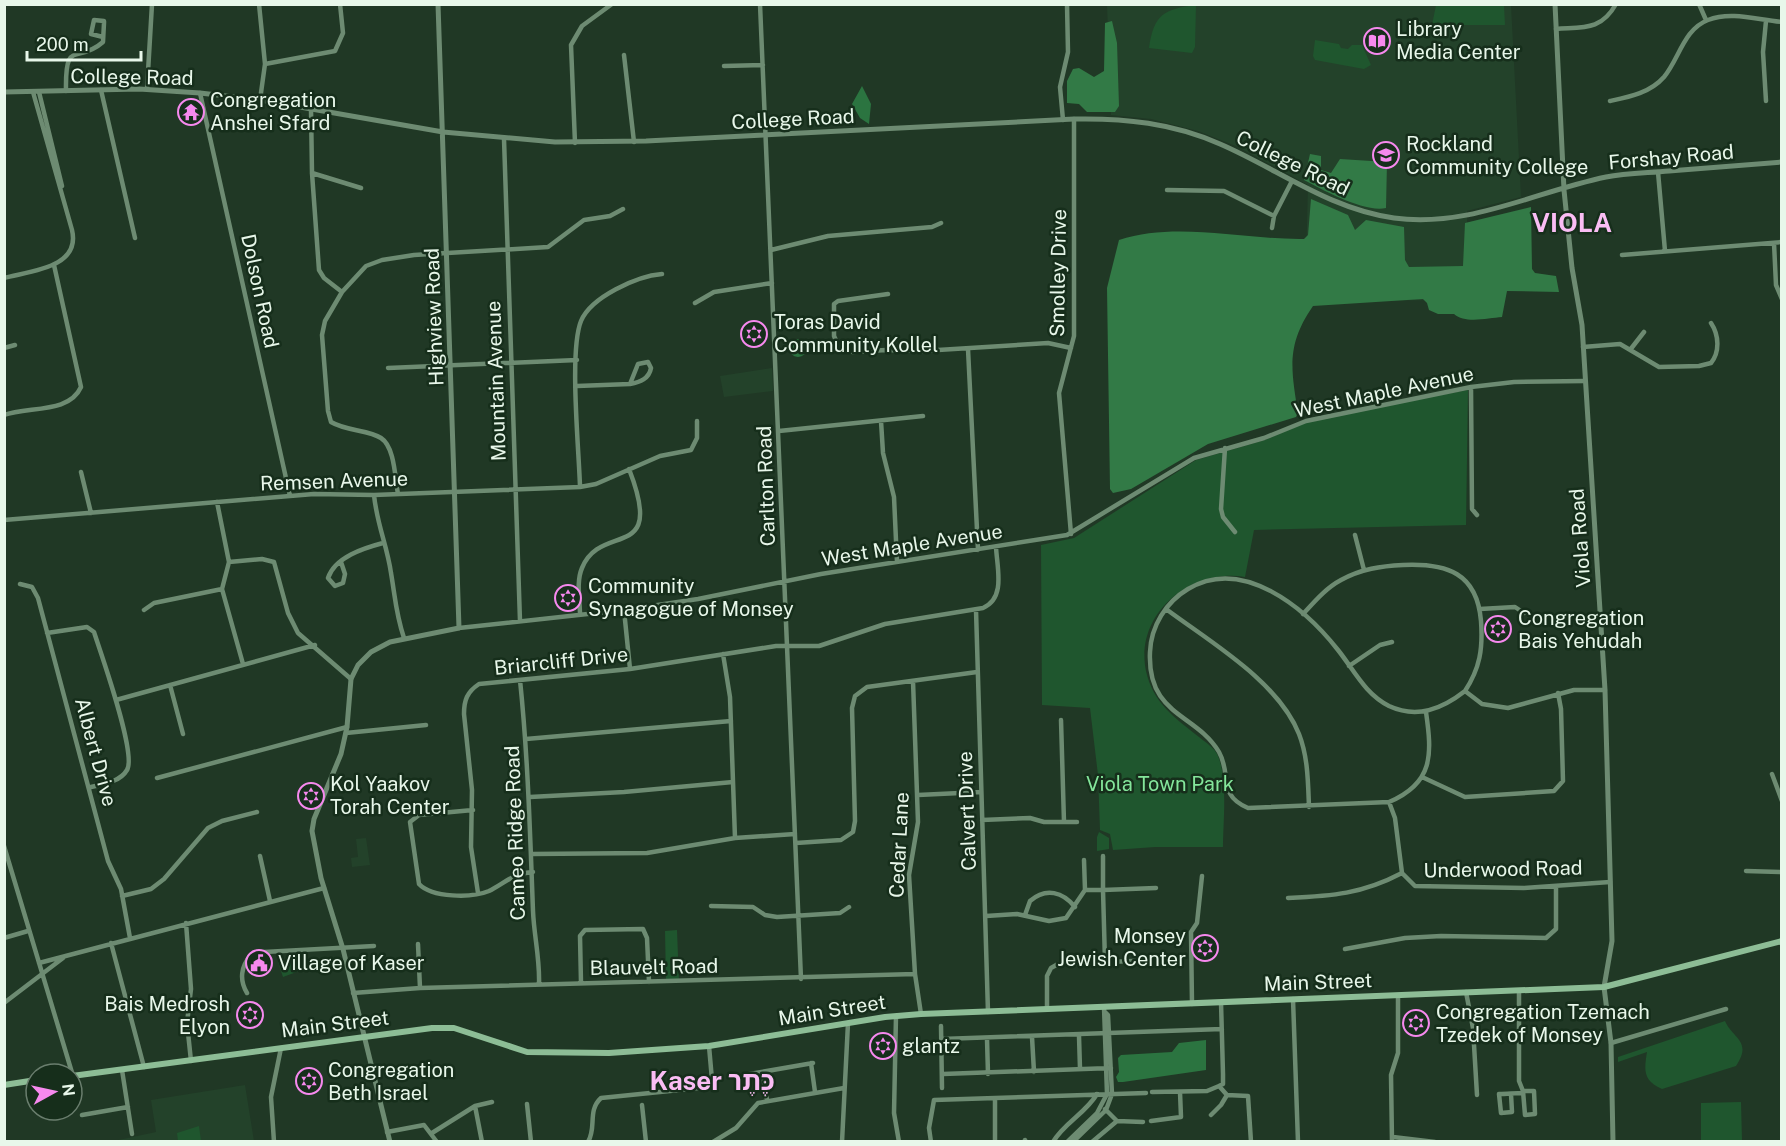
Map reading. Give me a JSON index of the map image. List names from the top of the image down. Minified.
{"streets":{"main road":["Main Street"],"street":["College Road","Forshay Road","Smolley Drive","Dolson Road","Highview Road","Mountain Avenue","West Maple Avenue","Remsen Avenue","Carlton Road","Viola Road","Briarcliff Drive","Albert Drive","Calvert Drive","Cameo Ridge Road","Cedar Lane","Underwood Road","Blauvelt Road"]},"crossings":[["College Road","Forshay Road"],["College Road","Smolley Drive"],["College Road","Dolson Road"],["College Road","Highview Road"],["College Road","Mountain Avenue"],["College Road","Carlton Road"],["College Road","Viola Road"],["Forshay Road","Viola Road"],["Smolley Drive","West Maple Avenue"],["Dolson Road","Remsen Avenue"],["Highview Road","West Maple Avenue"],["Highview Road","Remsen Avenue"],["Mountain Avenue","West Maple Avenue"],["Mountain Avenue","Remsen Avenue"],["West Maple Avenue","Carlton Road"],["West Maple Avenue","Viola Road"],["Carlton Road","Briarcliff Drive"],["Carlton Road","Blauvelt Road"],["Viola Road","Underwood Road"],["Viola Road","Main Street"],["Briarcliff Drive","Calvert Drive"],["Briarcliff Drive","Cameo Ridge Road"],["Calvert Drive","Main Street"],["Cameo Ridge Road","Blauvelt Road"],["Cedar Lane","Blauvelt Road"]],"districts":["VIOLA","Kaser כֶּתֶר"],"parks":["Viola Town Park"],"places":{"library":["Library Media Center"],"temple":["Congregation Anshei Sfard"],"school or university":["Rockland Community College"],"synagogue":["Toras David Community Kollel","Community Synagogue of Monsey","Congregation Bais Yehudah","Kol Yaakov Torah Center","Monsey Jewish Center","Bais Medrosh Elyon","Congregation Tzemach Tzedek of Monsey","glantz","Congregation Beth Israel"],"public building":["Village of Kaser"]},"scale_bar":"200 m","north":"right"}
